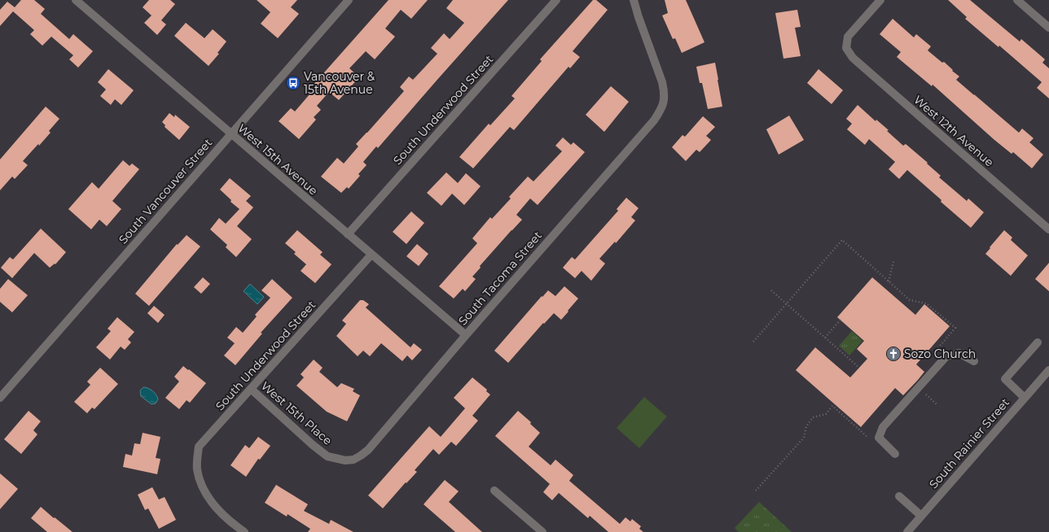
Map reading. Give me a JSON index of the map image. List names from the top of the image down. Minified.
{"streets":{"street":["South Underwood Street","West 12th Avenue","West 15th Avenue","South Vancouver Street","South Tacoma Street","West 15th Place","South Rainier Street"]},"crossings":[["South Underwood Street","West 15th Avenue"],["South Underwood Street","West 15th Place"],["West 15th Avenue","South Vancouver Street"],["West 15th Avenue","South Tacoma Street"],["South Tacoma Street","West 15th Place"]],"places":{"bus stop":["Vancouver & 15th Avenue"],"church":["Sozo Church"]}}
